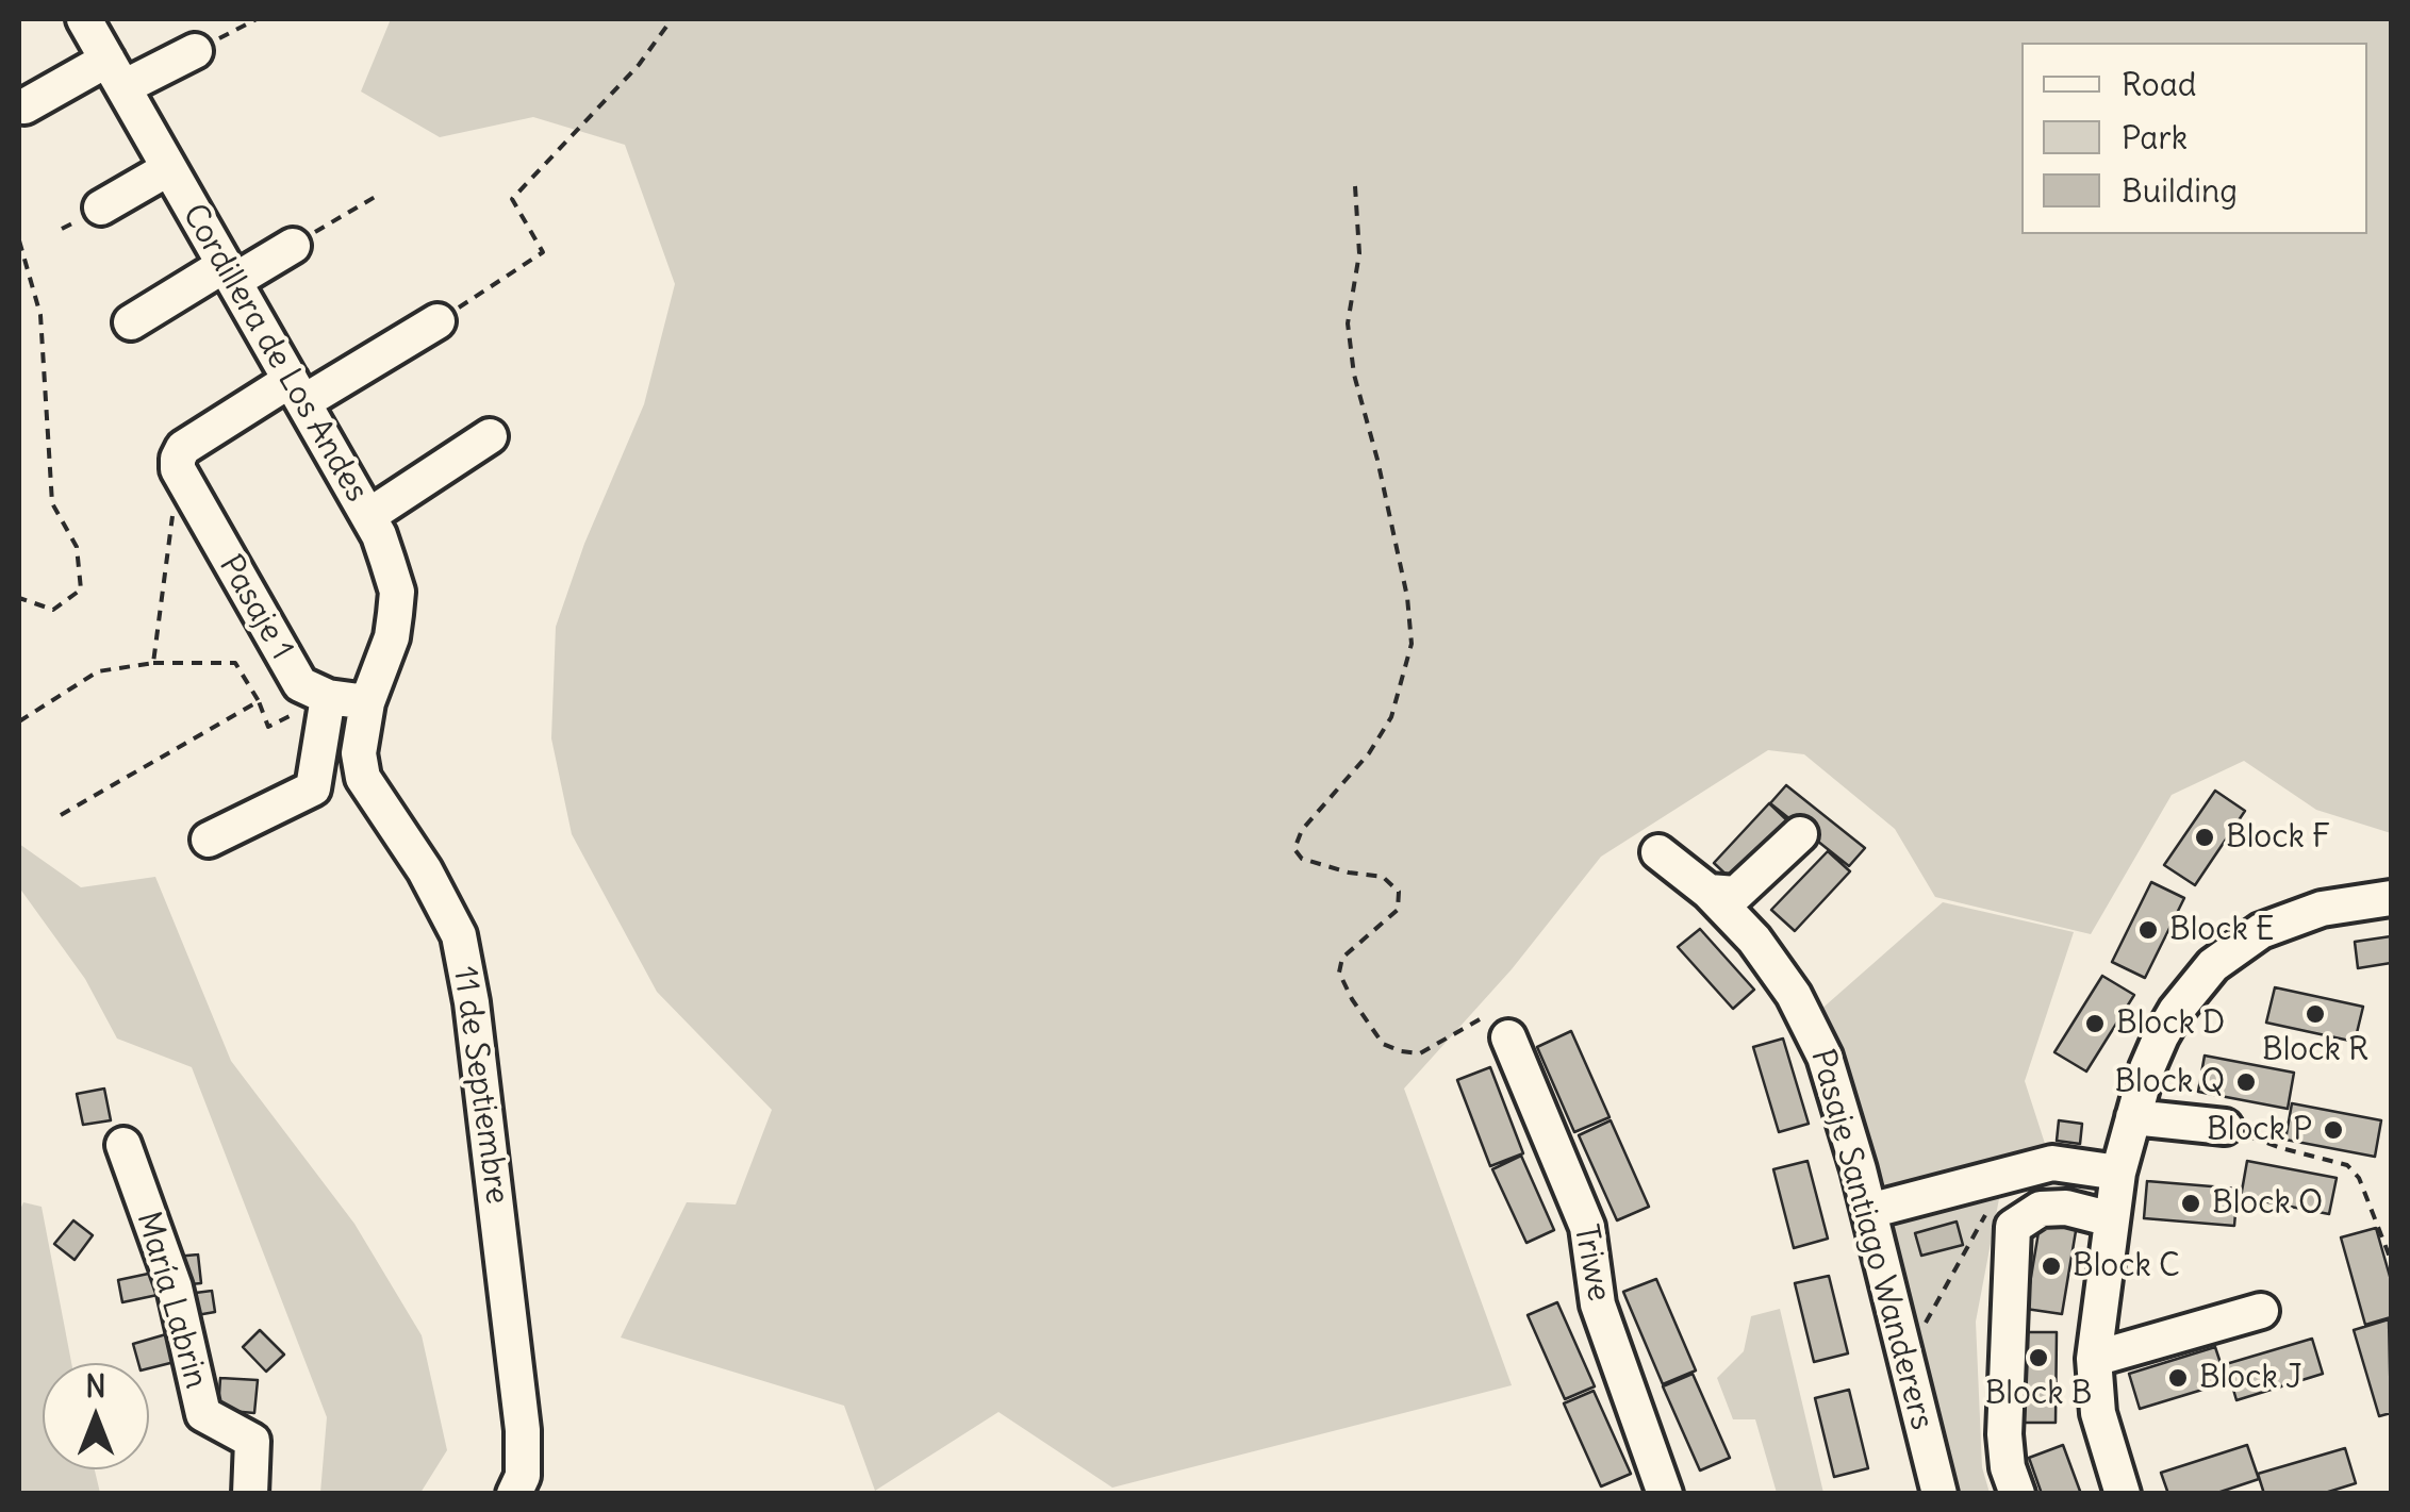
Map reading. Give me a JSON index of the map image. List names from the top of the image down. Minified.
{"streets":{"street":["Cordillera de Los Andes","Pasaje 1","11 de Septiembre","Pasaje Santiago Wanderers","Triwe","María Labrin"]},"crossings":[["Cordillera de Los Andes","11 de Septiembre"]],"places":["Block F","Block E","Block R","Block D","Block Q","Block P","Block O","Block C","Block B","Block J"],"legend":["Road","Park","Building"],"north":"top"}
